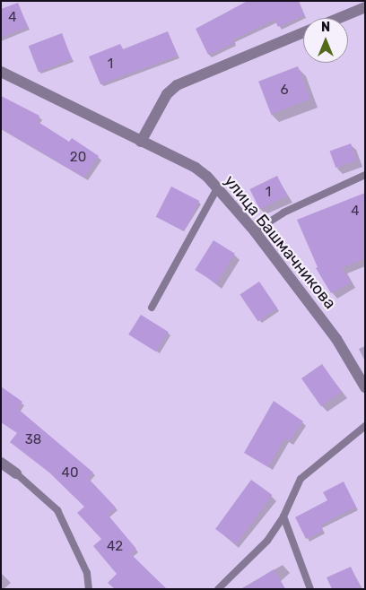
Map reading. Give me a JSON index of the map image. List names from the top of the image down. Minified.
{"streets":{"street":["улица Башмачникова"]},"house_numbers":["4","1","6","20","1","4","38","40","42"],"north":"top"}
